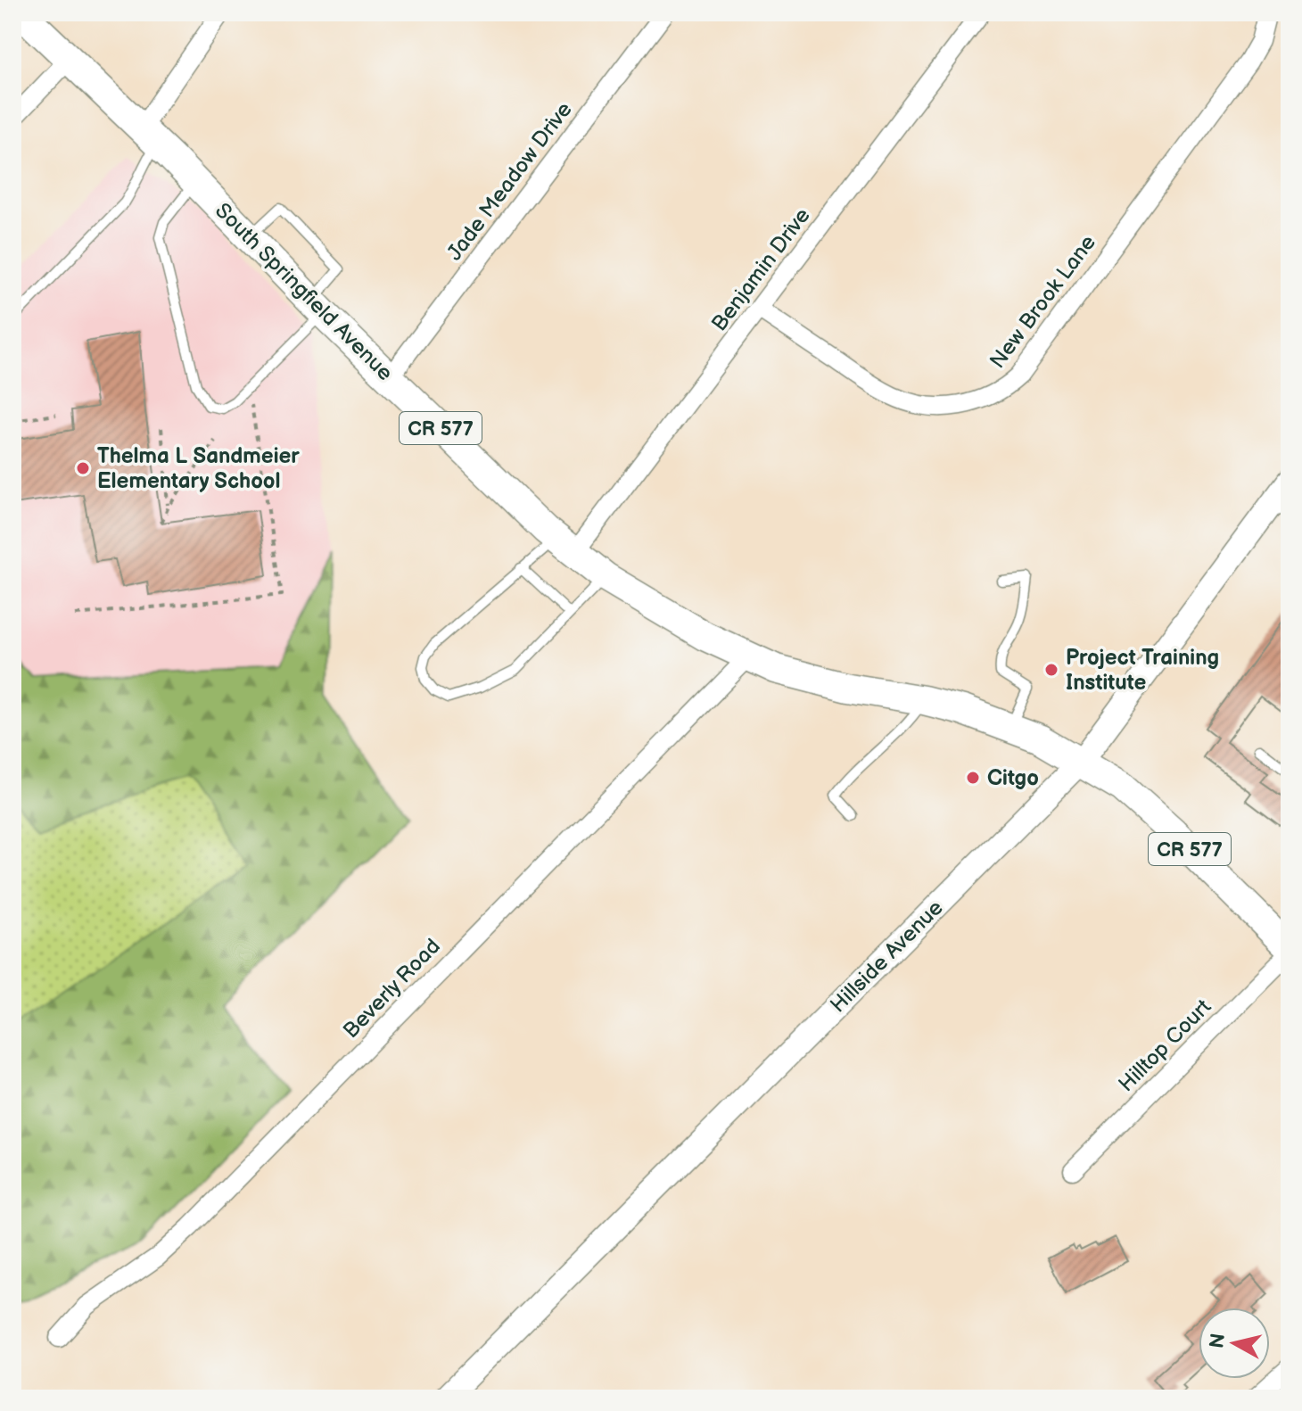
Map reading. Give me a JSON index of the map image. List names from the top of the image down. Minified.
{"streets":{"main road":["South Springfield Avenue","CR 577"],"street":["Jade Meadow Drive","Benjamin Drive","New Brook Lane","Hillside Avenue","Beverly Road","Hilltop Court"]},"crossings":[["Jade Meadow Drive","South Springfield Avenue"],["Benjamin Drive","South Springfield Avenue"],["Benjamin Drive","New Brook Lane"],["South Springfield Avenue","Hillside Avenue"],["South Springfield Avenue","Beverly Road"],["South Springfield Avenue","Hilltop Court"]],"places":["Thelma L Sandmeier Elementary School","Project Training Institute","Citgo"],"north":"left"}
